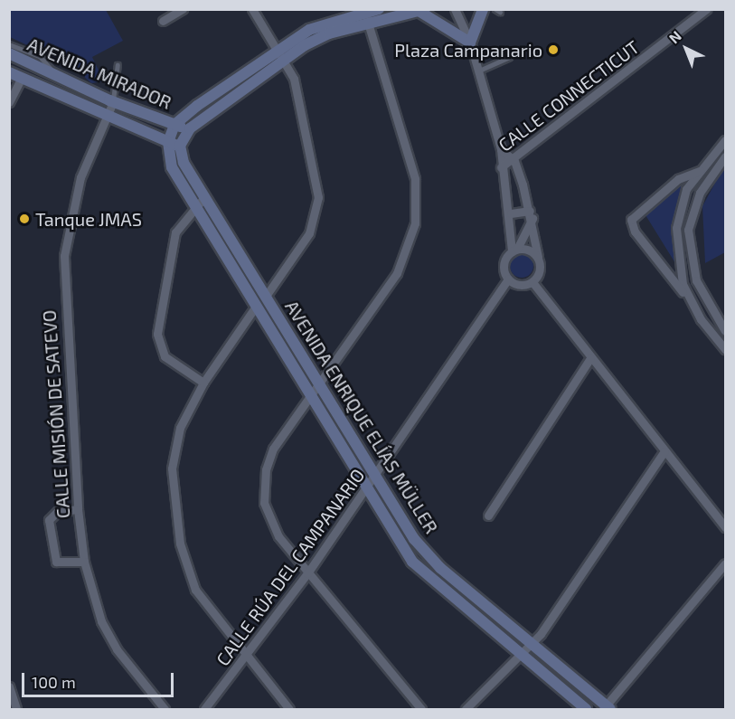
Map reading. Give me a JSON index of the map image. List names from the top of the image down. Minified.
{"streets":{"main road":["AVENIDA MIRADOR","AVENIDA ENRIQUE ELÍAS MÜLLER"],"street":["CALLE CONNECTICUT","CALLE MISIÓN DE SATEVO","CALLE RÚA DEL CAMPANARIO"]},"crossings":[["AVENIDA MIRADOR","CALLE MISIÓN DE SATEVO"],["AVENIDA MIRADOR","AVENIDA ENRIQUE ELÍAS MÜLLER"],["AVENIDA ENRIQUE ELÍAS MÜLLER","CALLE RÚA DEL CAMPANARIO"]],"places":["Plaza Campanario","Tanque JMAS"],"scale_bar":"100 m","north":"top left"}
